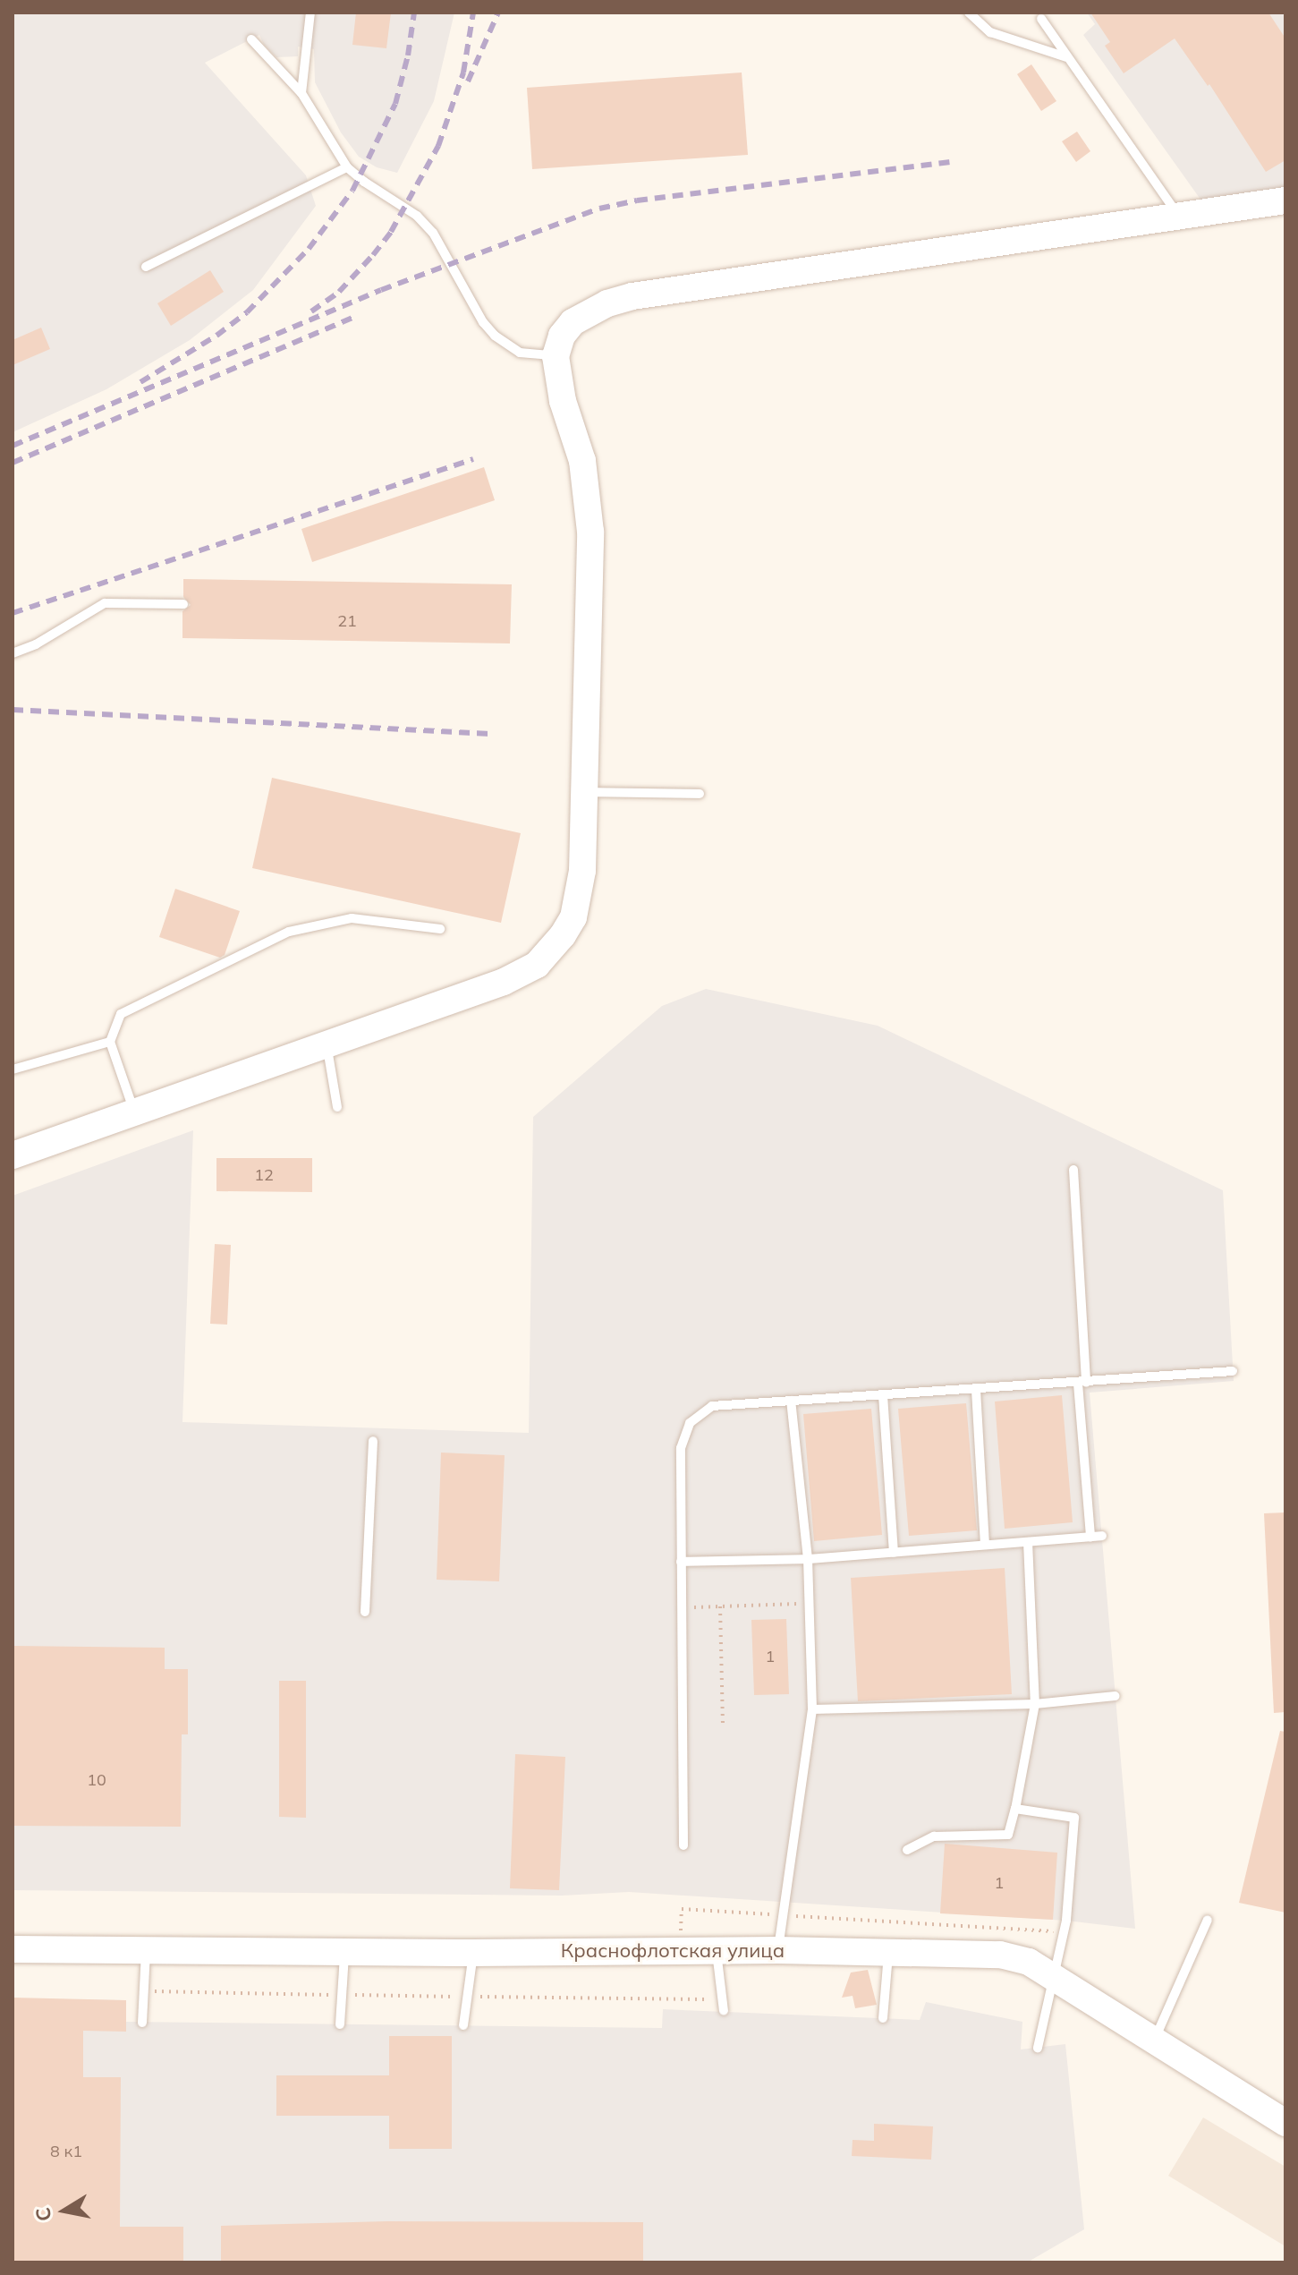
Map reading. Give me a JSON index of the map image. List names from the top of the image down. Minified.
{"streets":{"street":["Краснофлотская улица"]},"house_numbers":["21","12","1","10","1","8 к1"],"north":"left"}
